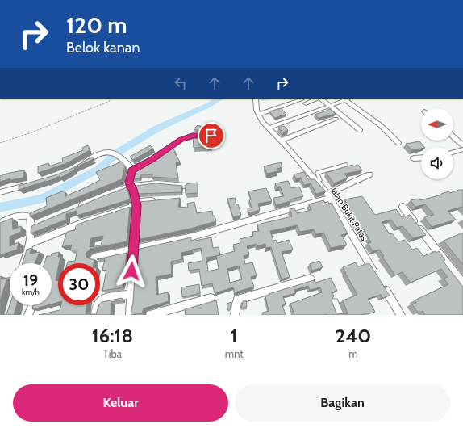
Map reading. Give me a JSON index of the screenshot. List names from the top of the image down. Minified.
{"streets":{"street":["Jalan Bukit Patas"]},"north":"left","page":{"turn":["120 m","Belok kanan"],"speed":"19 km/h","limit":"30","eta":["16:18","Tiba","1","mnt","240","m"],"buttons":["Keluar","Bagikan"]}}
